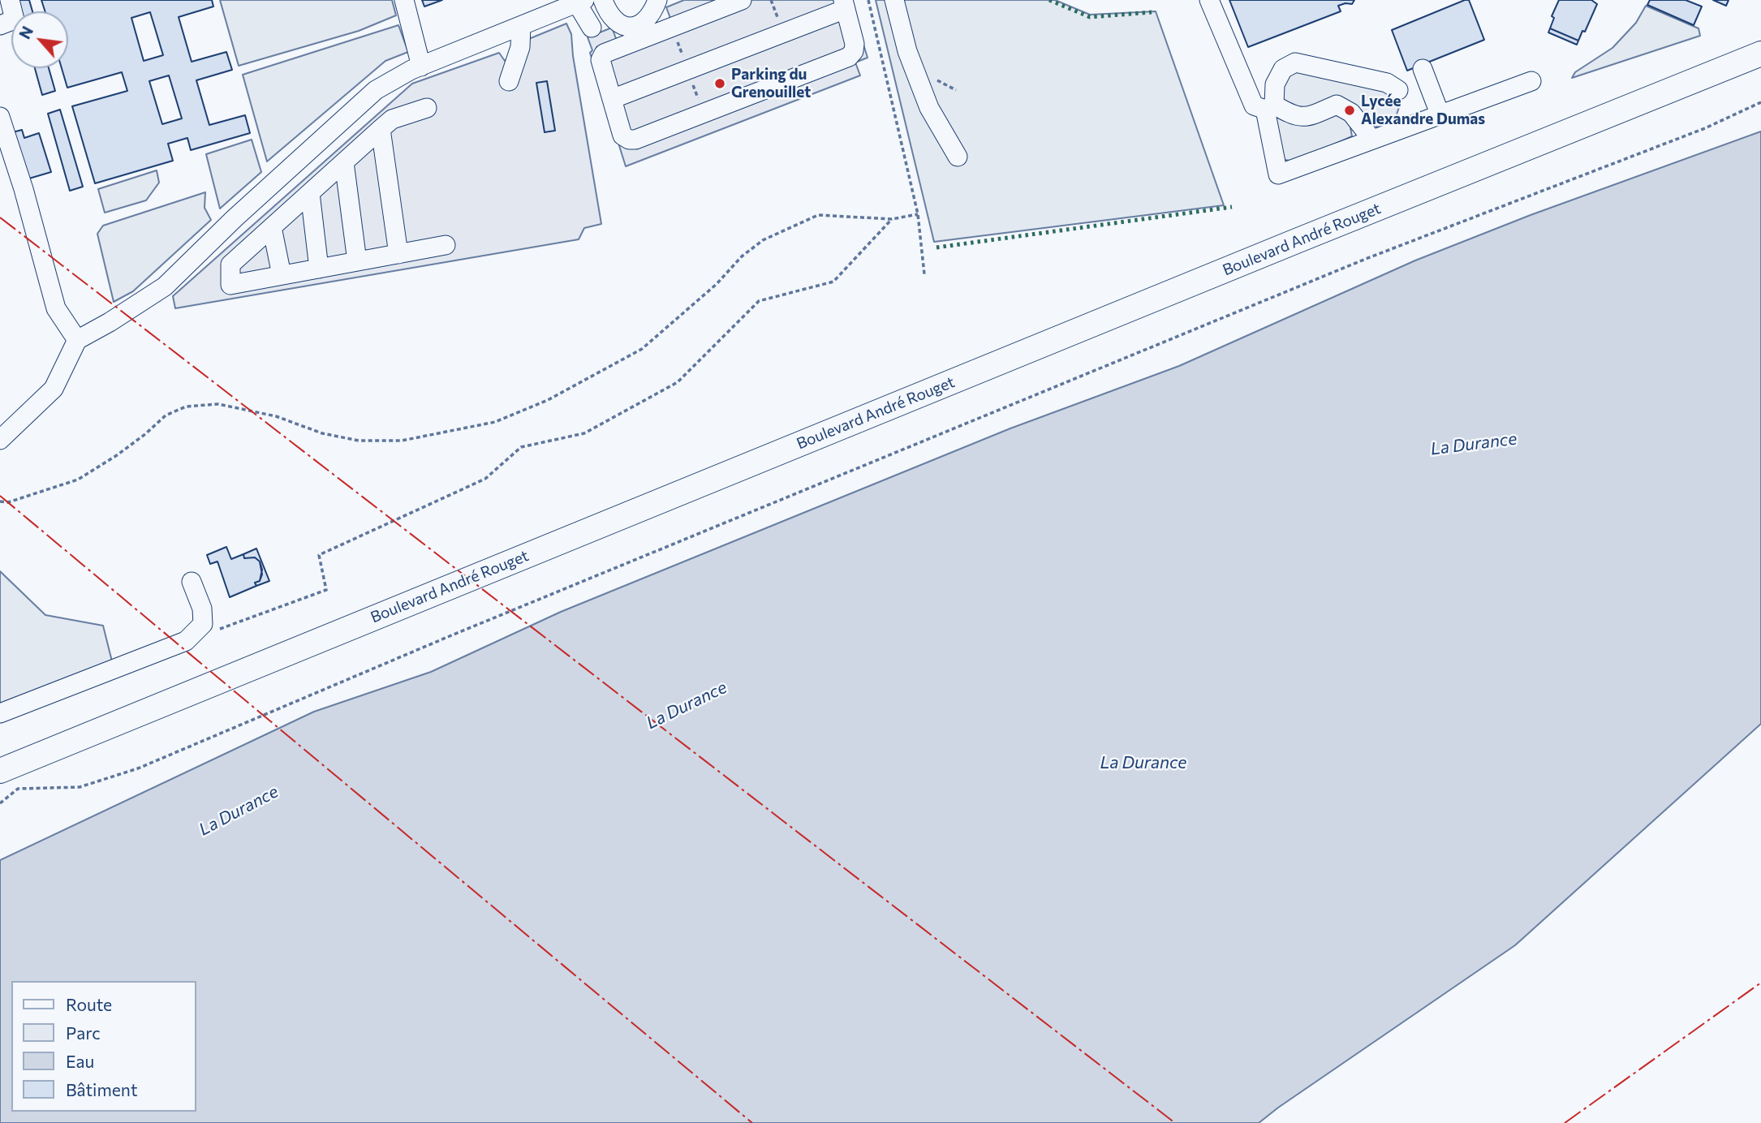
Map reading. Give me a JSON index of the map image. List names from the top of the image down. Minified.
{"streets":{"main road":["Boulevard André Rouget"]},"water":["La Durance"],"places":["Parking du Grenouillet","Lycée Alexandre Dumas"],"legend":["Route","Parc","Eau","Bâtiment"],"north":"top left"}
